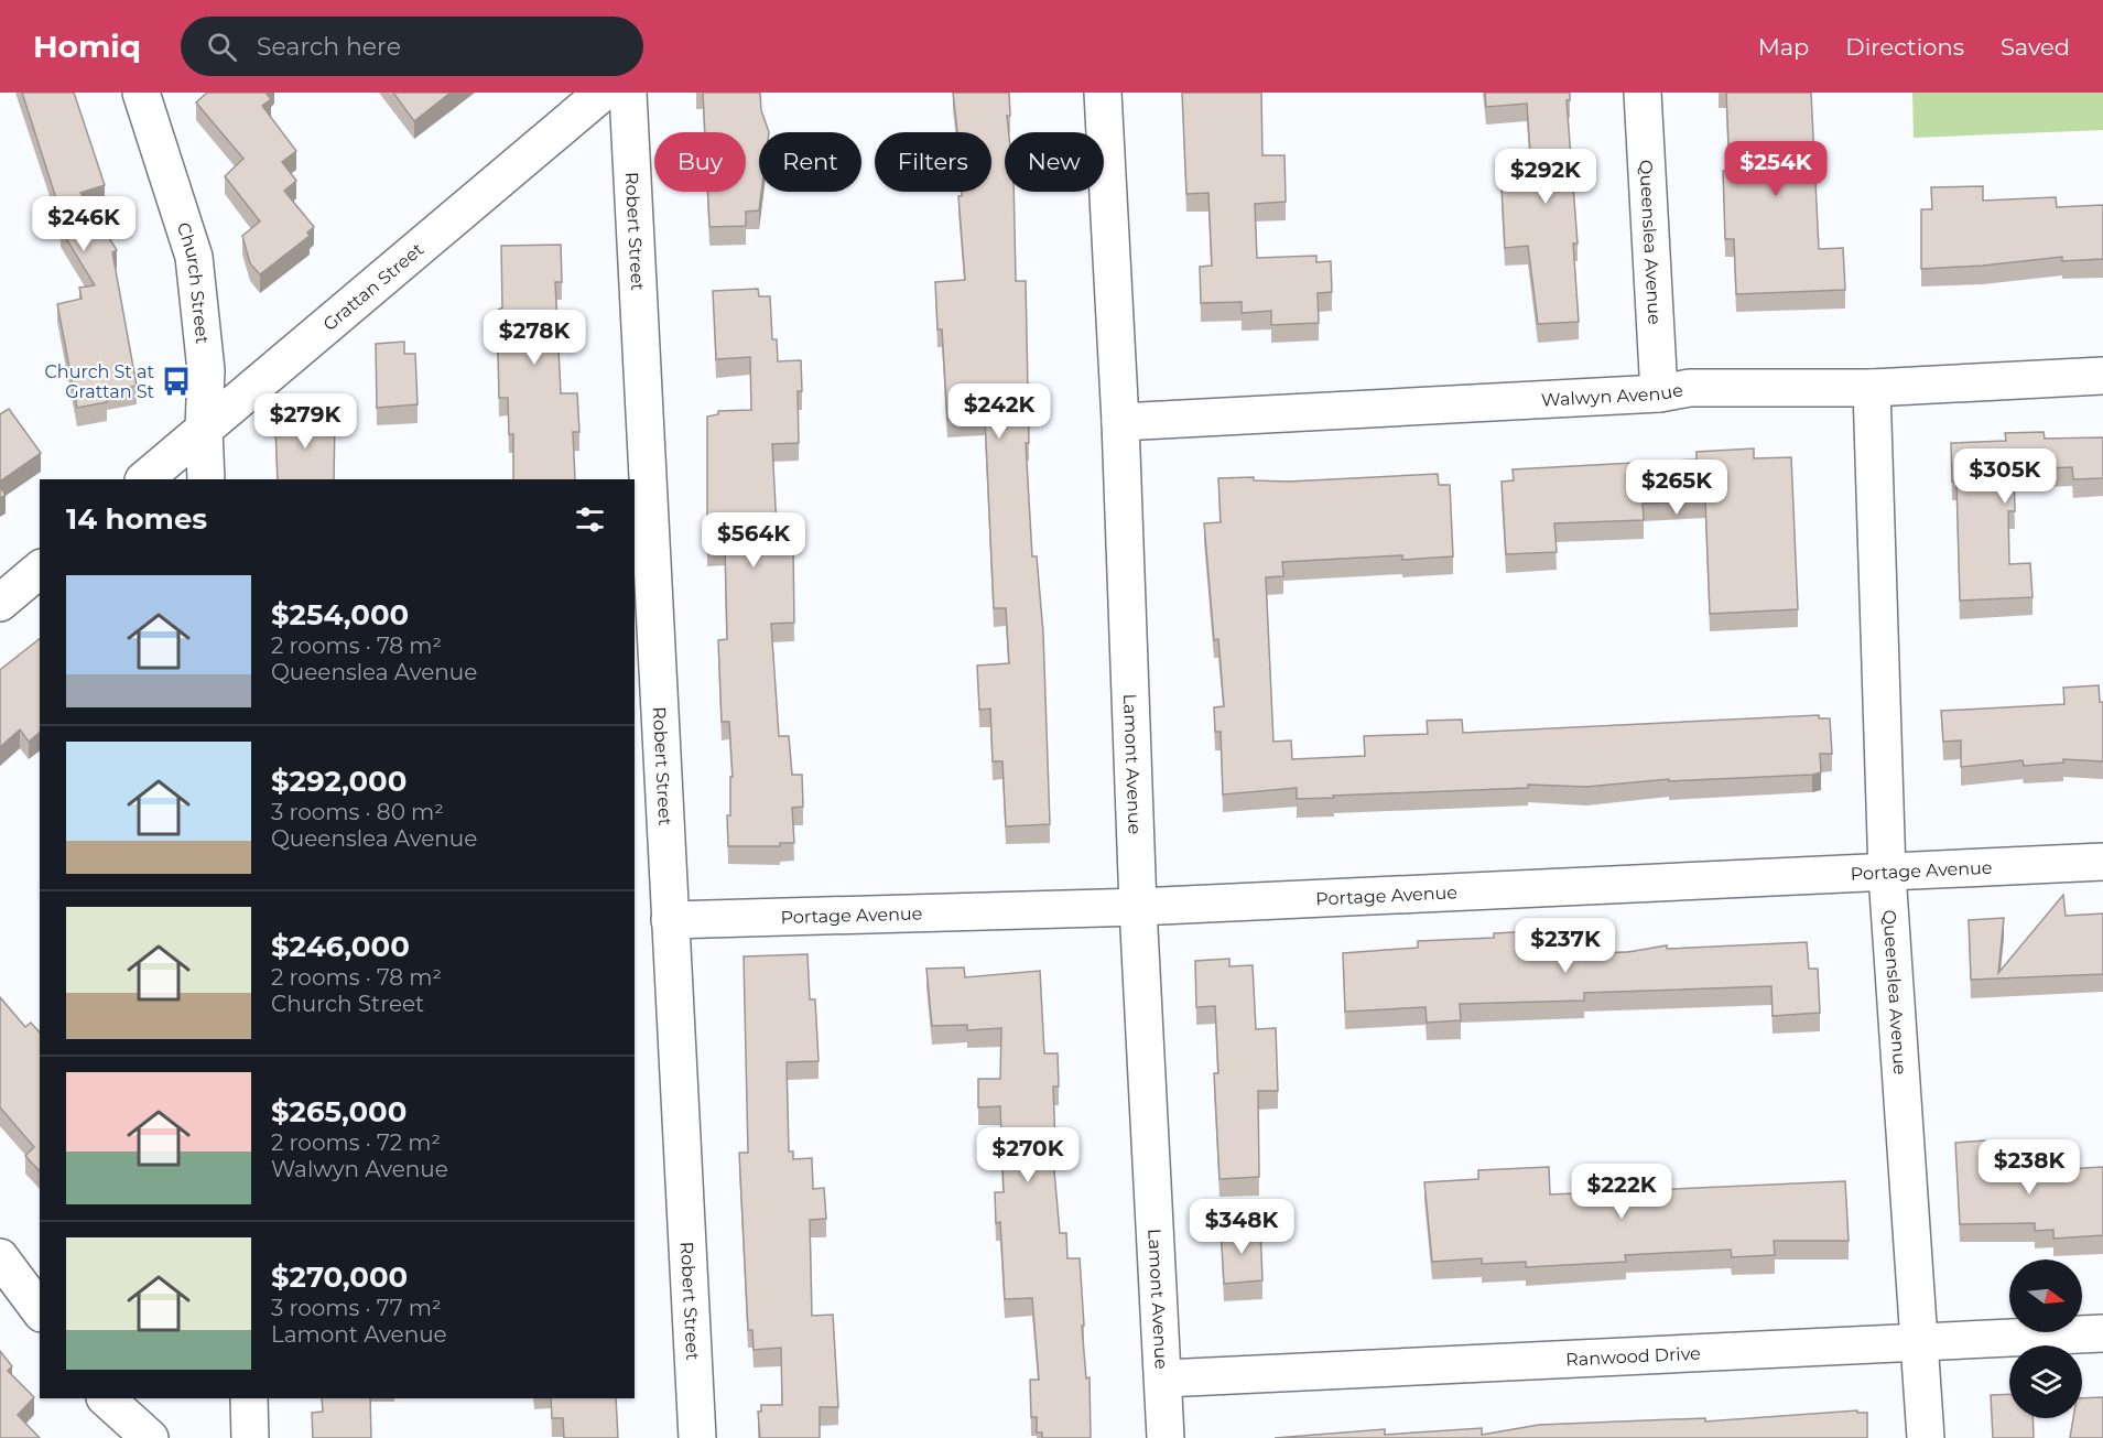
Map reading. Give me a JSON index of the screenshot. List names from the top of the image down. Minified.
{"streets":{"street":["Robert Street","Queenslea Avenue","Church Street","Grattan Street","Walwyn Avenue","Lamont Avenue","Portage Avenue","Ranwood Drive"]},"crossings":[["Robert Street","Portage Avenue"],["Queenslea Avenue","Walwyn Avenue"],["Queenslea Avenue","Portage Avenue"],["Queenslea Avenue","Ranwood Drive"],["Church Street","Grattan Street"],["Walwyn Avenue","Lamont Avenue"],["Lamont Avenue","Portage Avenue"],["Lamont Avenue","Ranwood Drive"]],"places":{"bus stop":["Church St at Grattan St"]},"north":"right","page":{"header":"Homiq","search":"Search here","nav":["Map","Directions","Saved"],"chip":["Buy","Rent","Filters","New"],"price":["$254K","$292K","$246K","$278K","$242K","$279K","$305K","$265K","$564K","$237K","$270K","$238K","$222K","$348K"],"heading":"14 homes","list":[{"name":"$254,000","note":"2 rooms · 78 m² · Queenslea Avenue"},{"name":"$292,000","note":"3 rooms · 80 m² · Queenslea Avenue"},{"name":"$246,000","note":"2 rooms · 78 m² · Church Street"},{"name":"$265,000","note":"2 rooms · 72 m² · Walwyn Avenue"},{"name":"$270,000","note":"3 rooms · 77 m² · Lamont Avenue"}]}}
